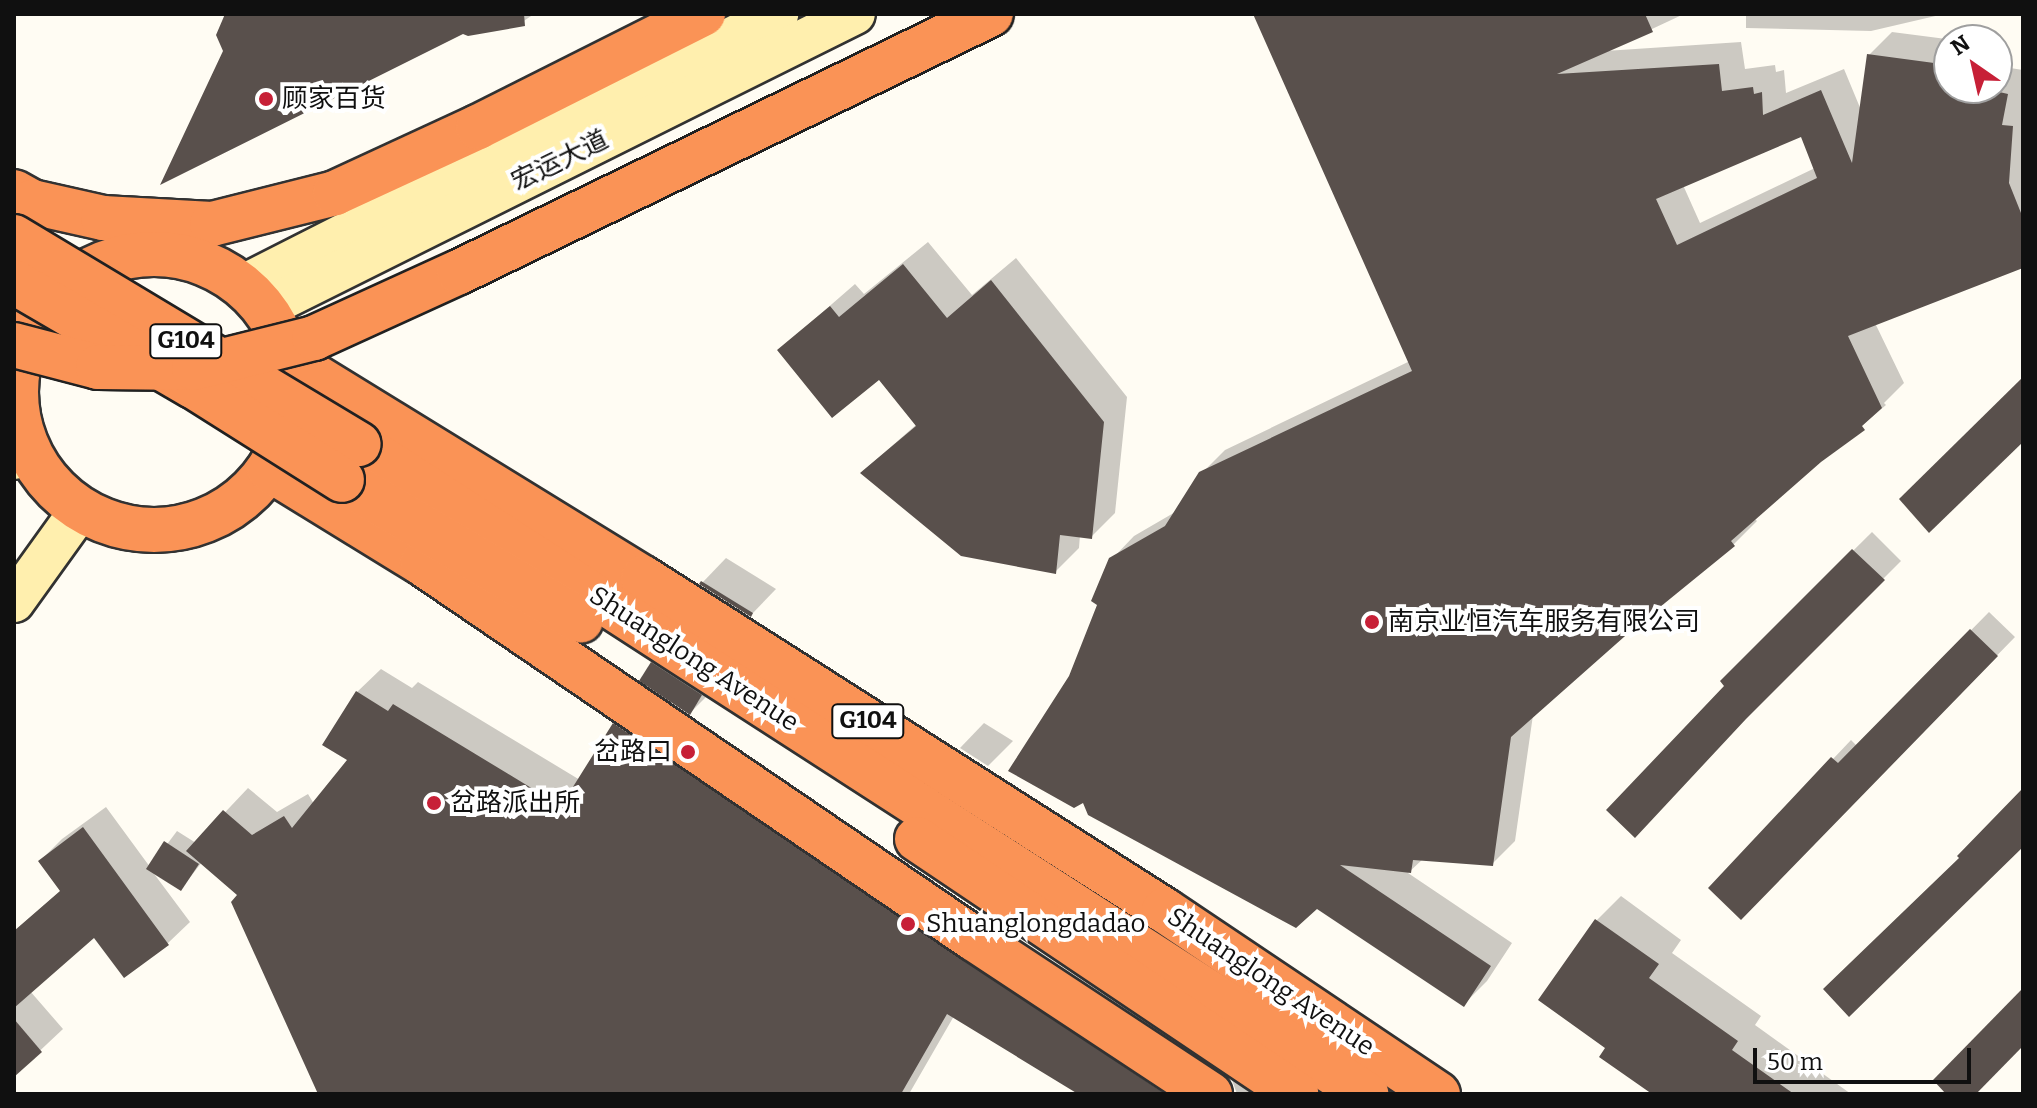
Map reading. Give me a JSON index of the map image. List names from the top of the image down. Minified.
{"streets":{"highway":["G104","Shuanglong Avenue"],"main road":["宏运大道"]},"crossings":[["宏运大道","Shuanglong Avenue"]],"places":["顾家百货","南京业恒汽车服务有限公司","岔路口","岔路派出所","Shuanglongdadao"],"scale_bar":"50 m","north":"top left"}
